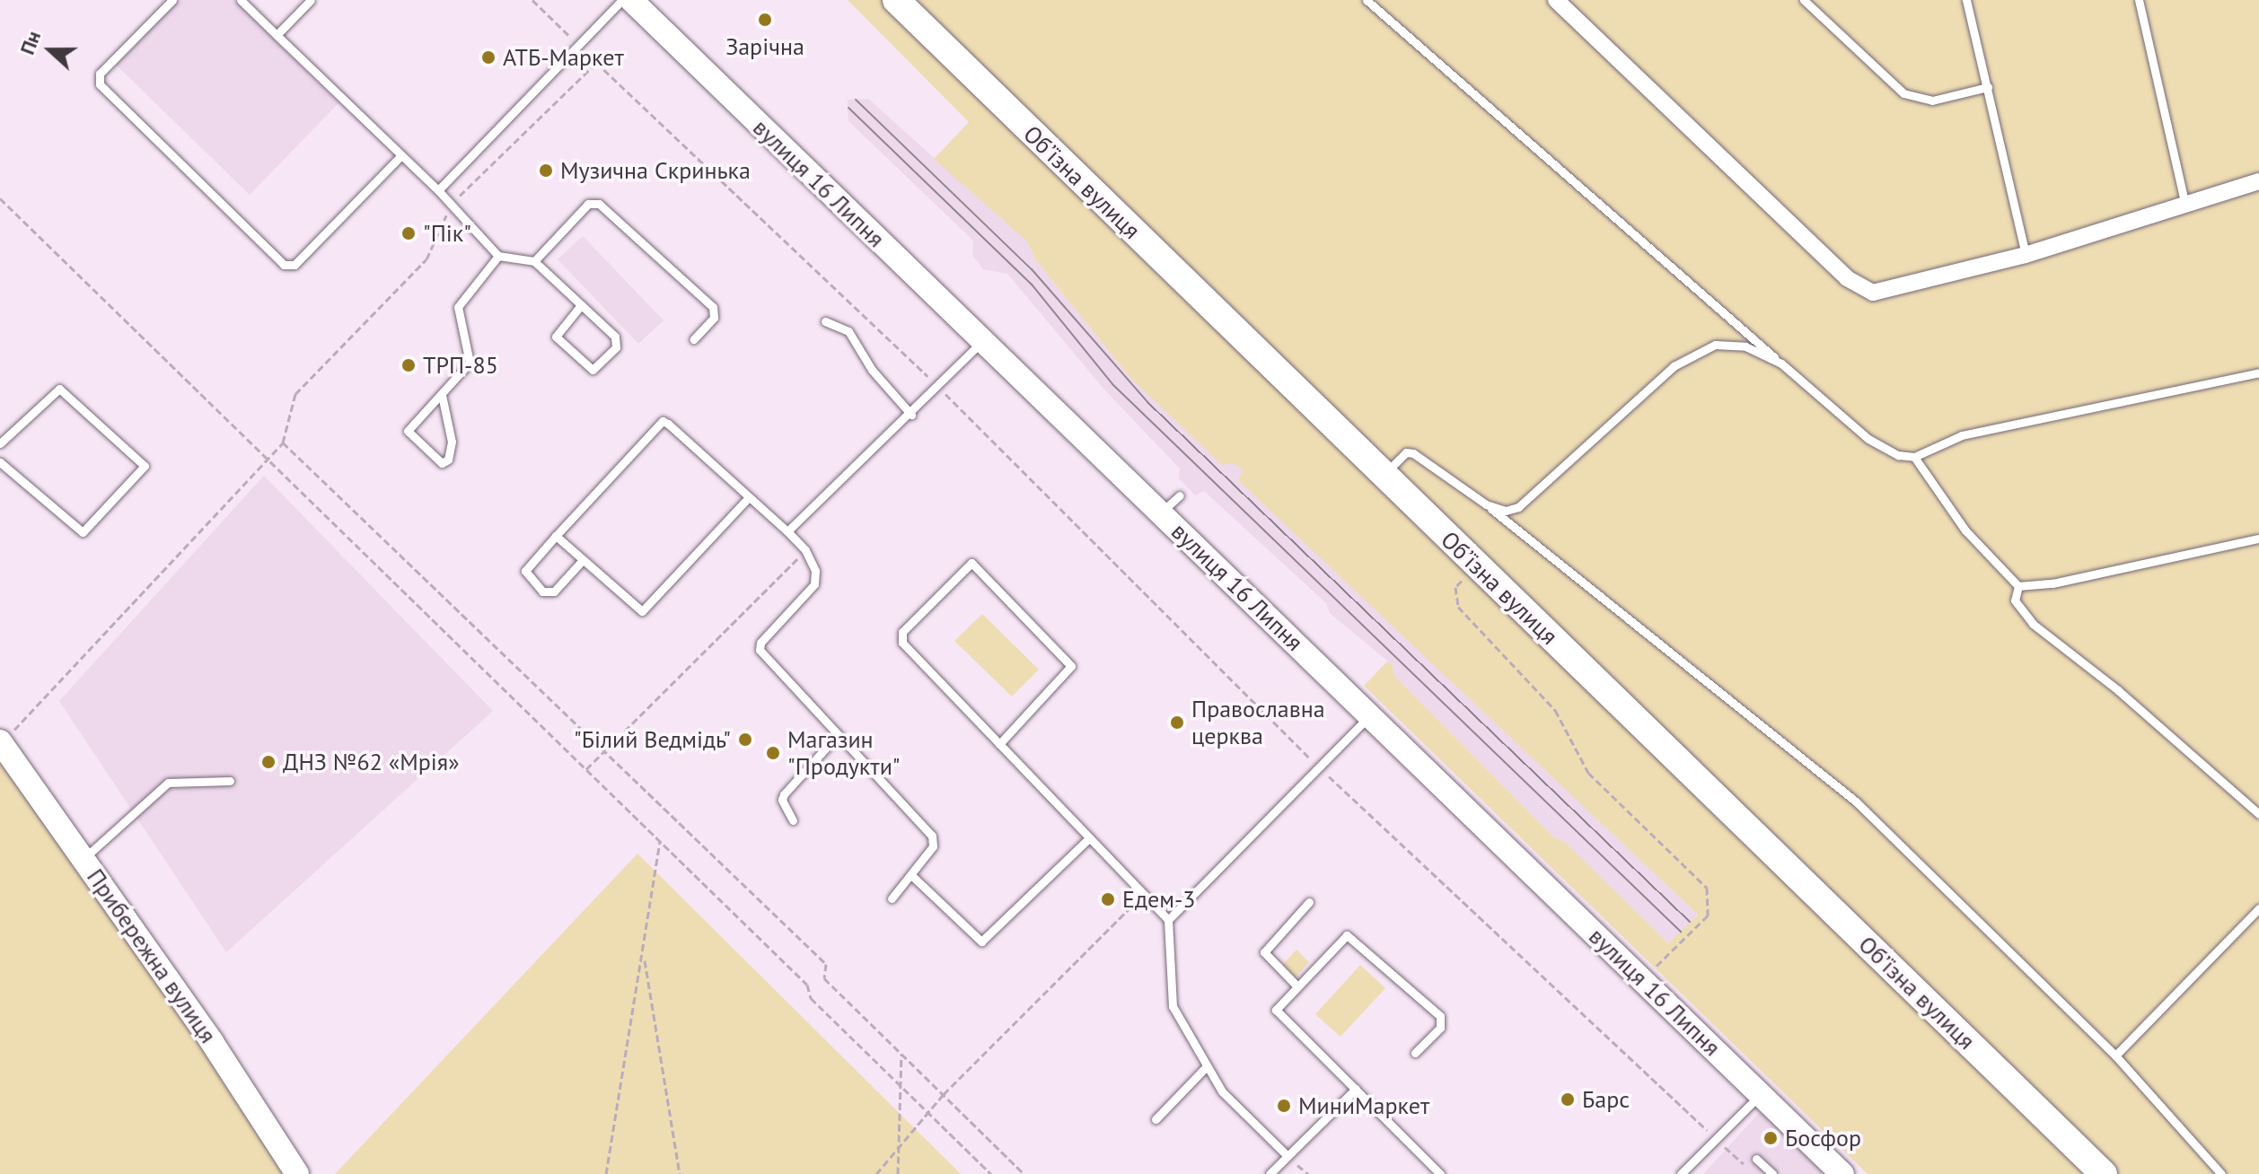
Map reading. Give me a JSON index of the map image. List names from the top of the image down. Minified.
{"streets":{"main road":["Обʼїзна вулиця"],"street":["вулиця 16 Липня","Прибережна вулиця"]},"places":["Зарічна","АТБ-Маркет","Музична Скринька","\"Пік\"","ТРП-85","Православна церква","\"Білий Ведмідь\"","Магазин \"Продукти\"","ДНЗ №62 «Мрія»","Едем-3","Барс","МиниМаркет","Босфор"],"north":"left"}
